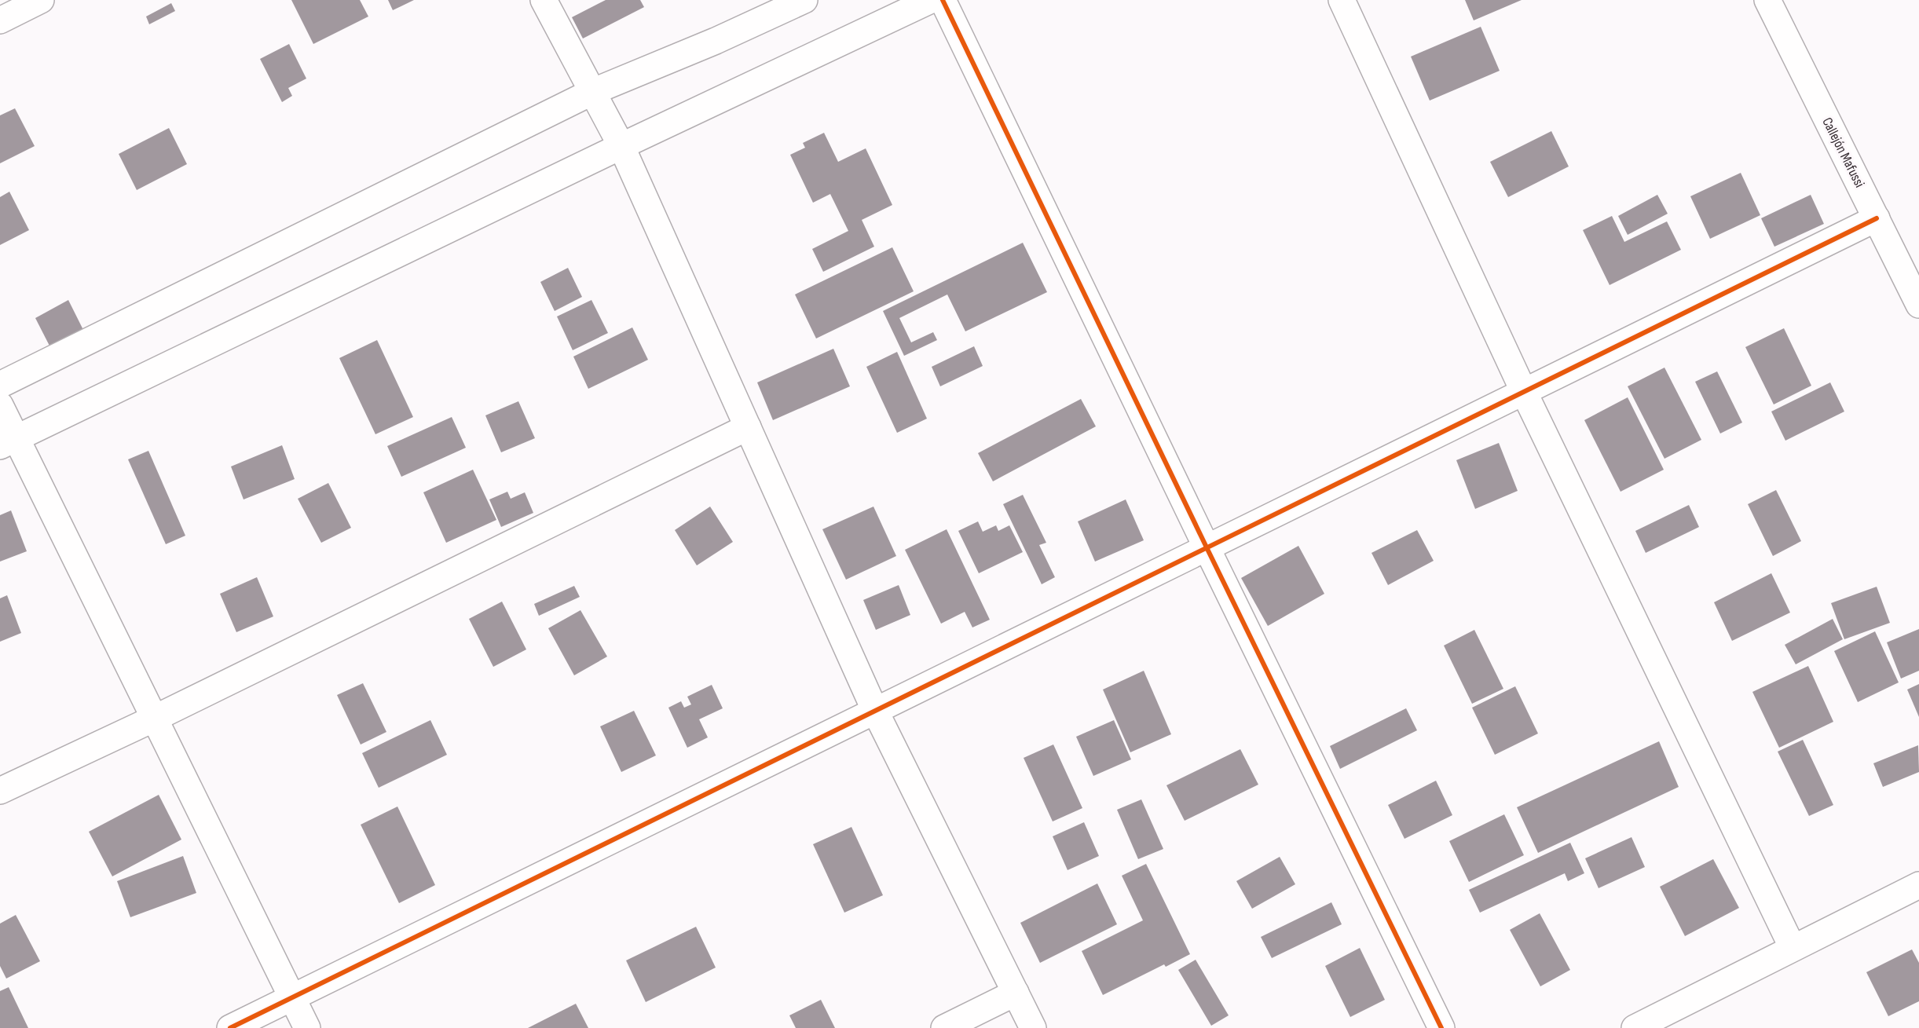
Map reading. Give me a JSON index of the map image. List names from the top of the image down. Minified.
{"streets":{"street":["Callejón Mafussi"]}}
